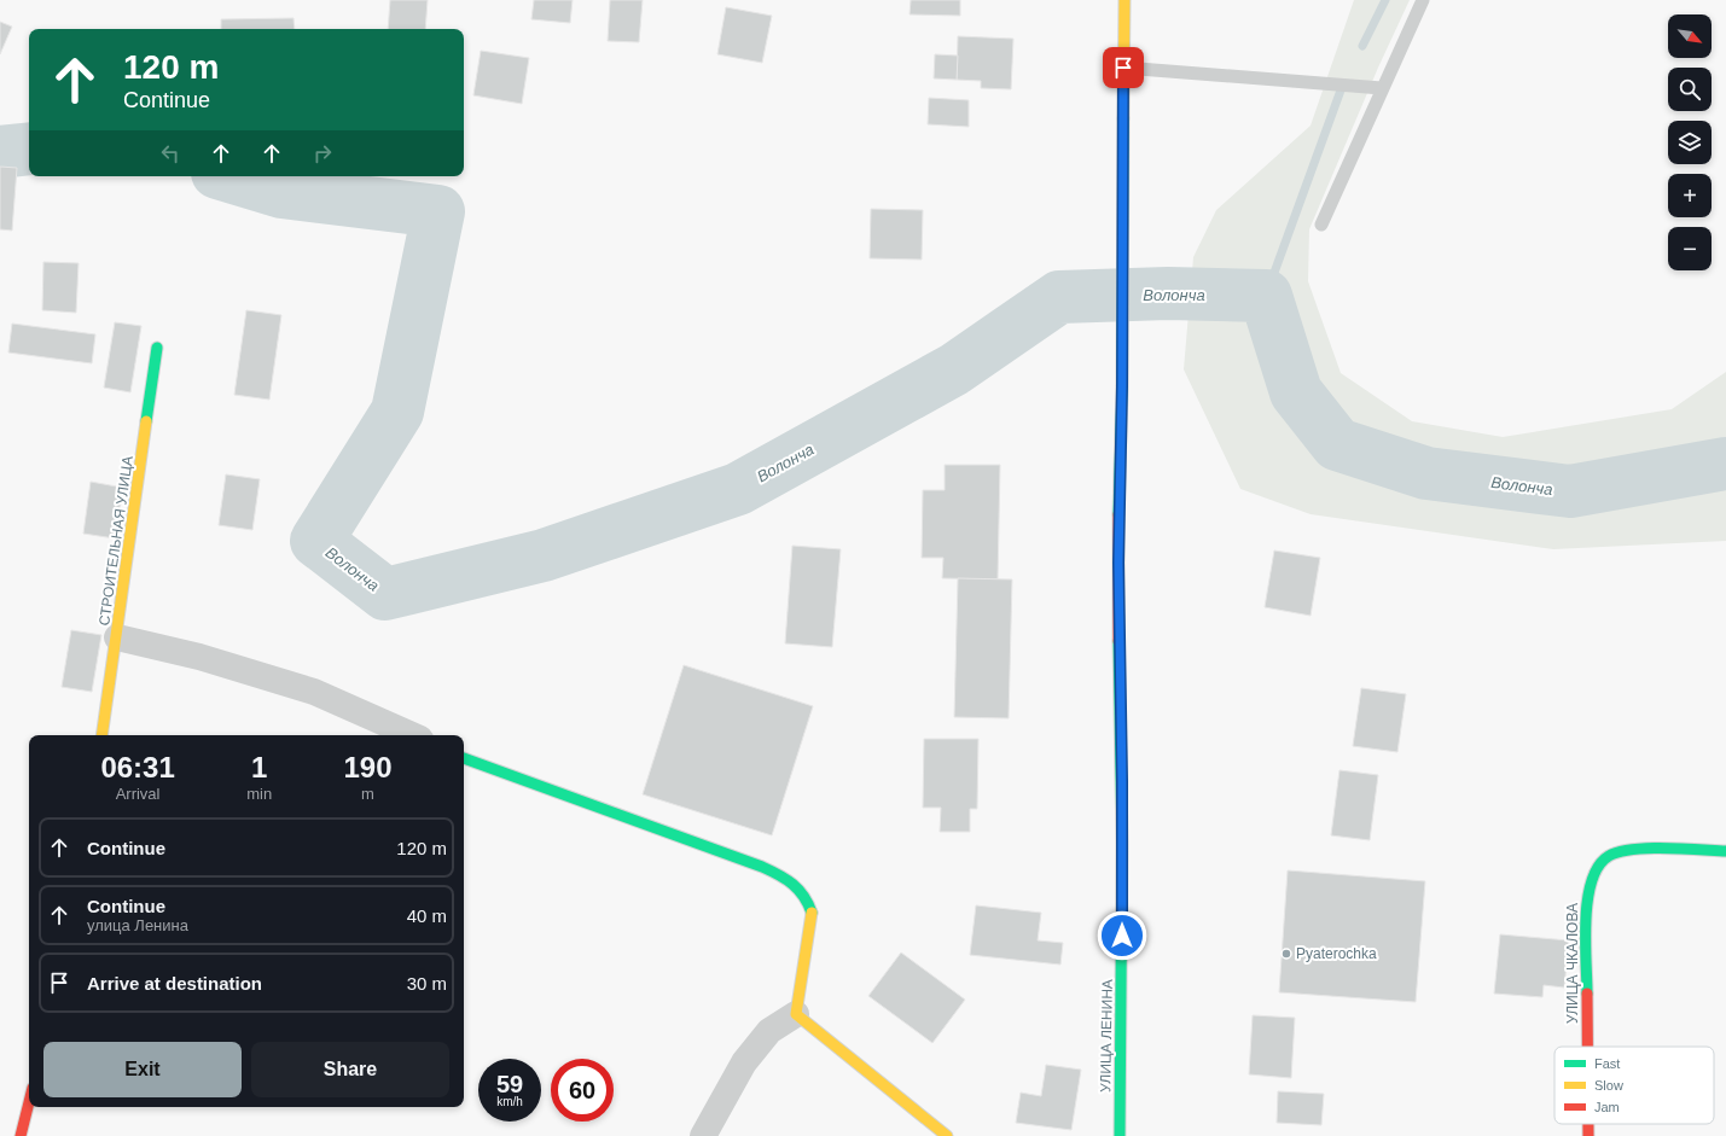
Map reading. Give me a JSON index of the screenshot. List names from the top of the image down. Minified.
{"streets":{"street":["СТРОИТЕЛЬНАЯ УЛИЦА","УЛИЦА ЧКАЛОВА","УЛИЦА ЛЕНИНА"]},"water":["Волонча"],"places":["Pyaterochka"],"legend":["Fast","Slow","Jam"],"north":"bottom right","page":{"map_buttons":["+","−"],"turn":["120 m","Continue"],"eta":["06:31","Arrival","1","min","190","m"],"list":[{"name":"Continue","value":"120 m"},{"name":"Continue","note":"улица Ленина","value":"40 m"},{"name":"Arrive at destination","value":"30 m"}],"buttons":["Exit","Share"],"speed":"59 km/h","limit":"60"}}
